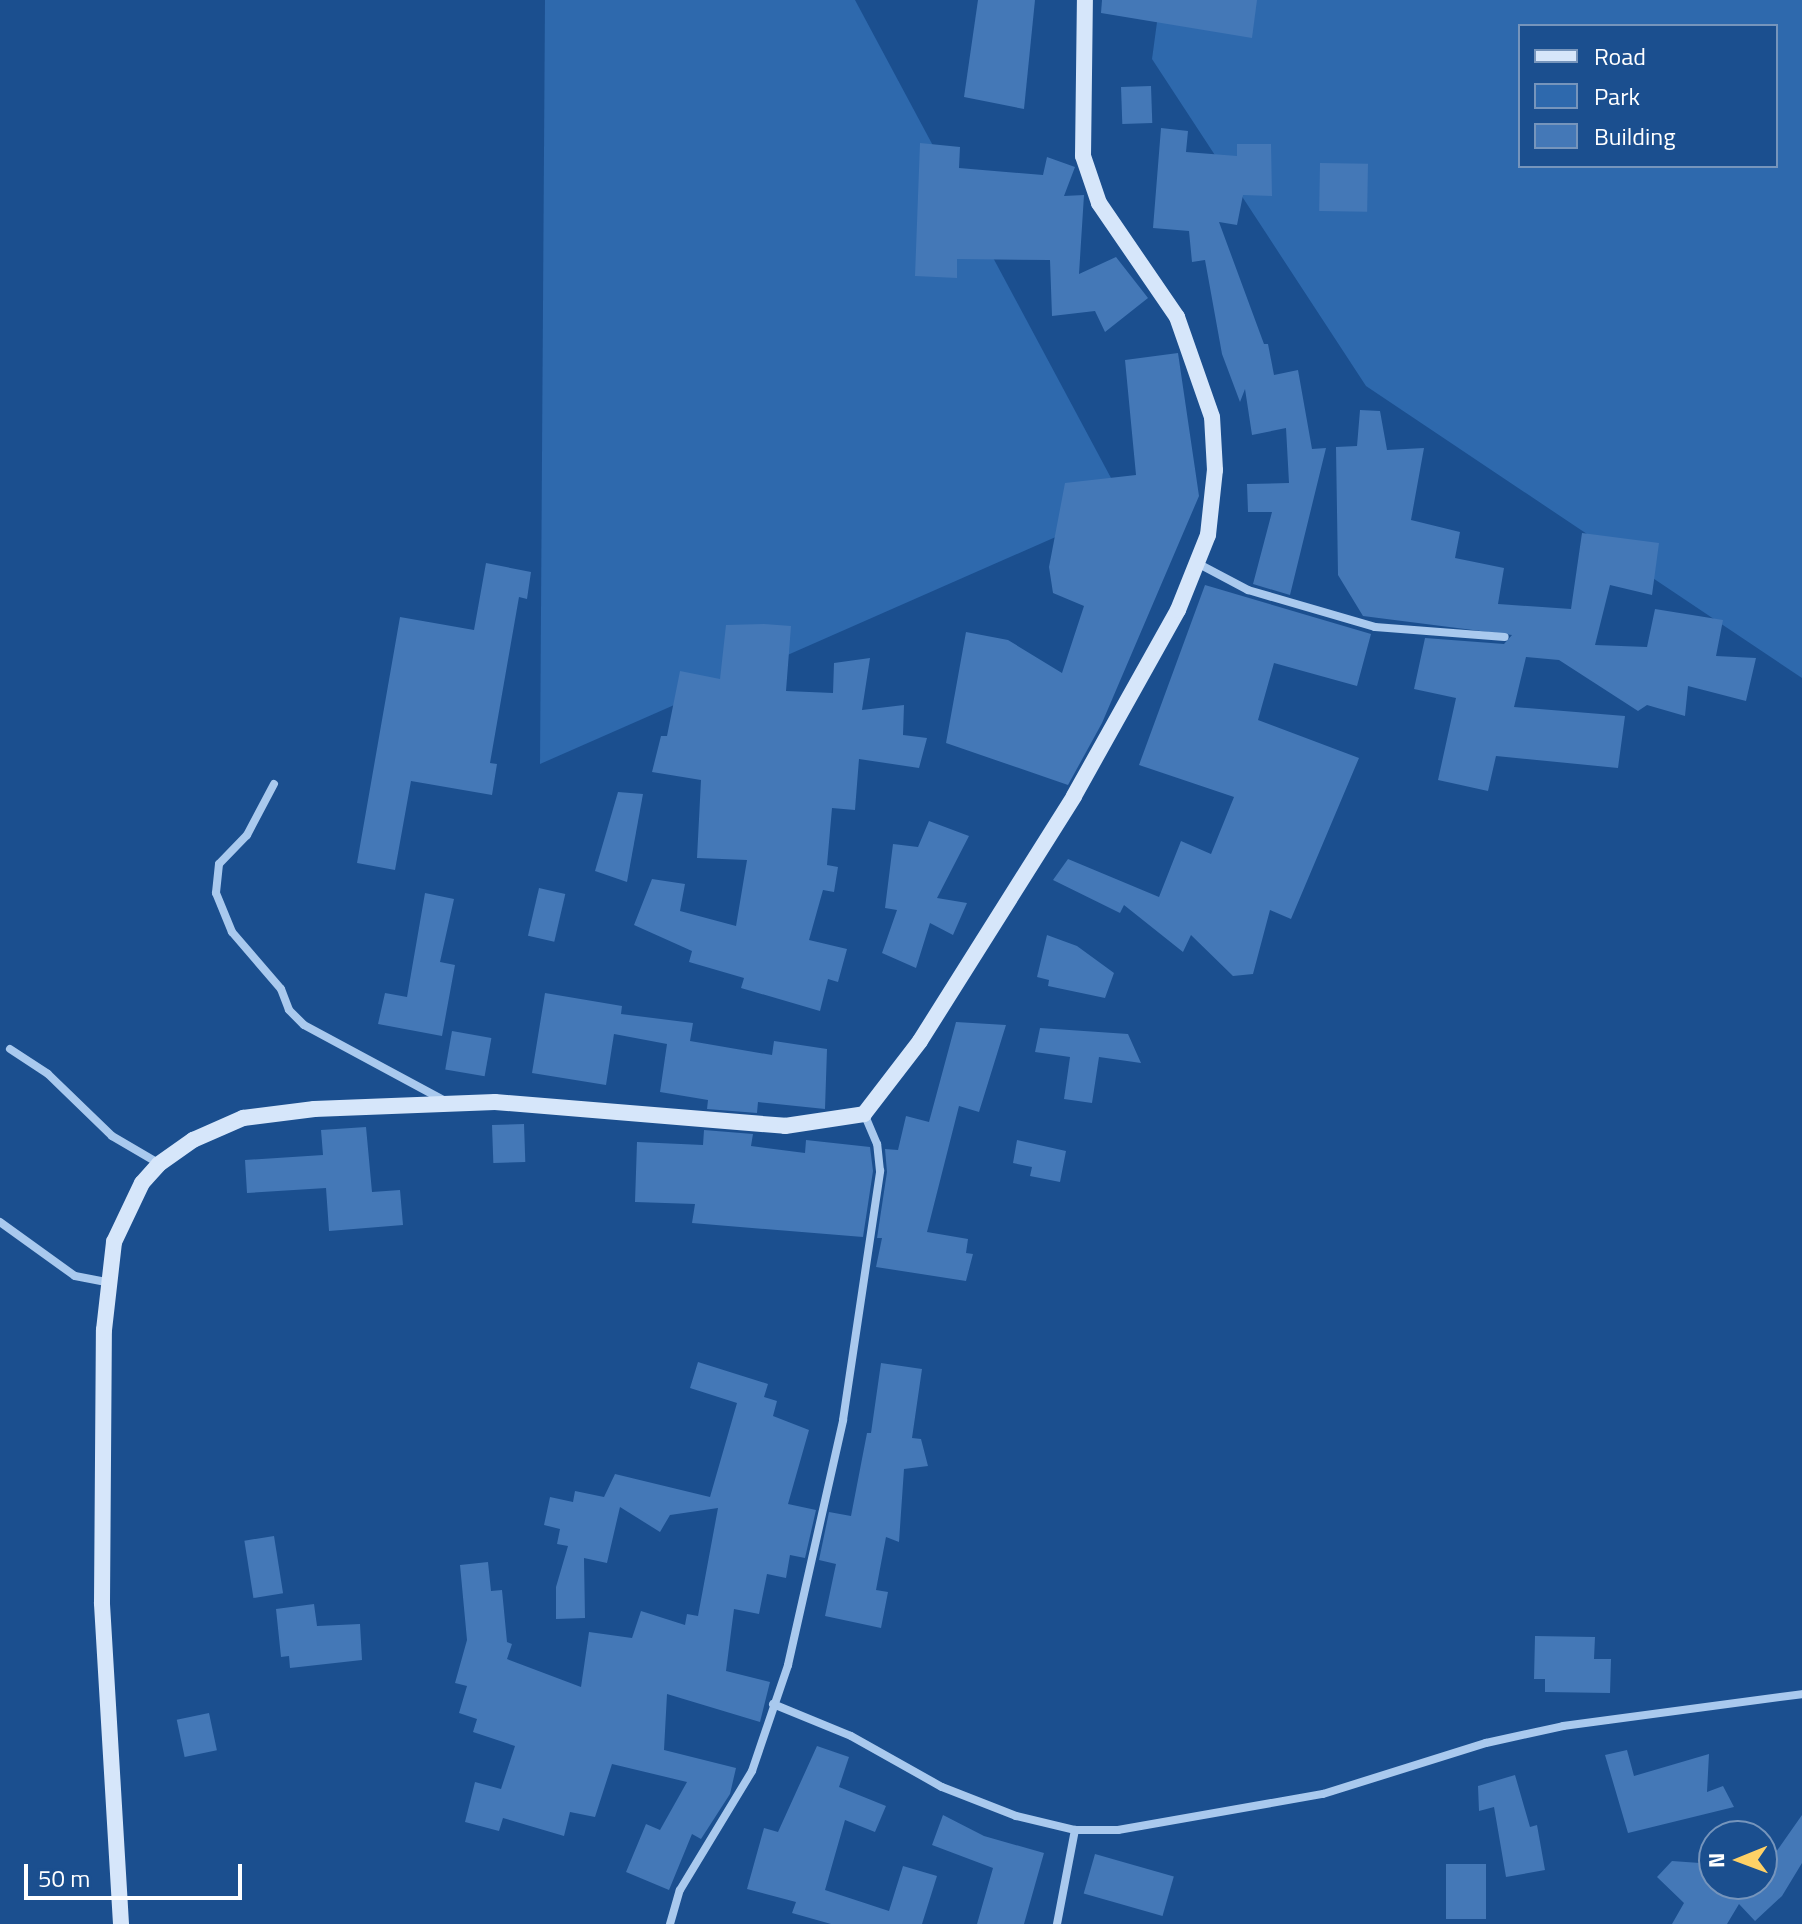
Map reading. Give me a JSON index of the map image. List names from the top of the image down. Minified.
{"legend":["Road","Park","Building"],"scale_bar":"50 m","north":"left"}
